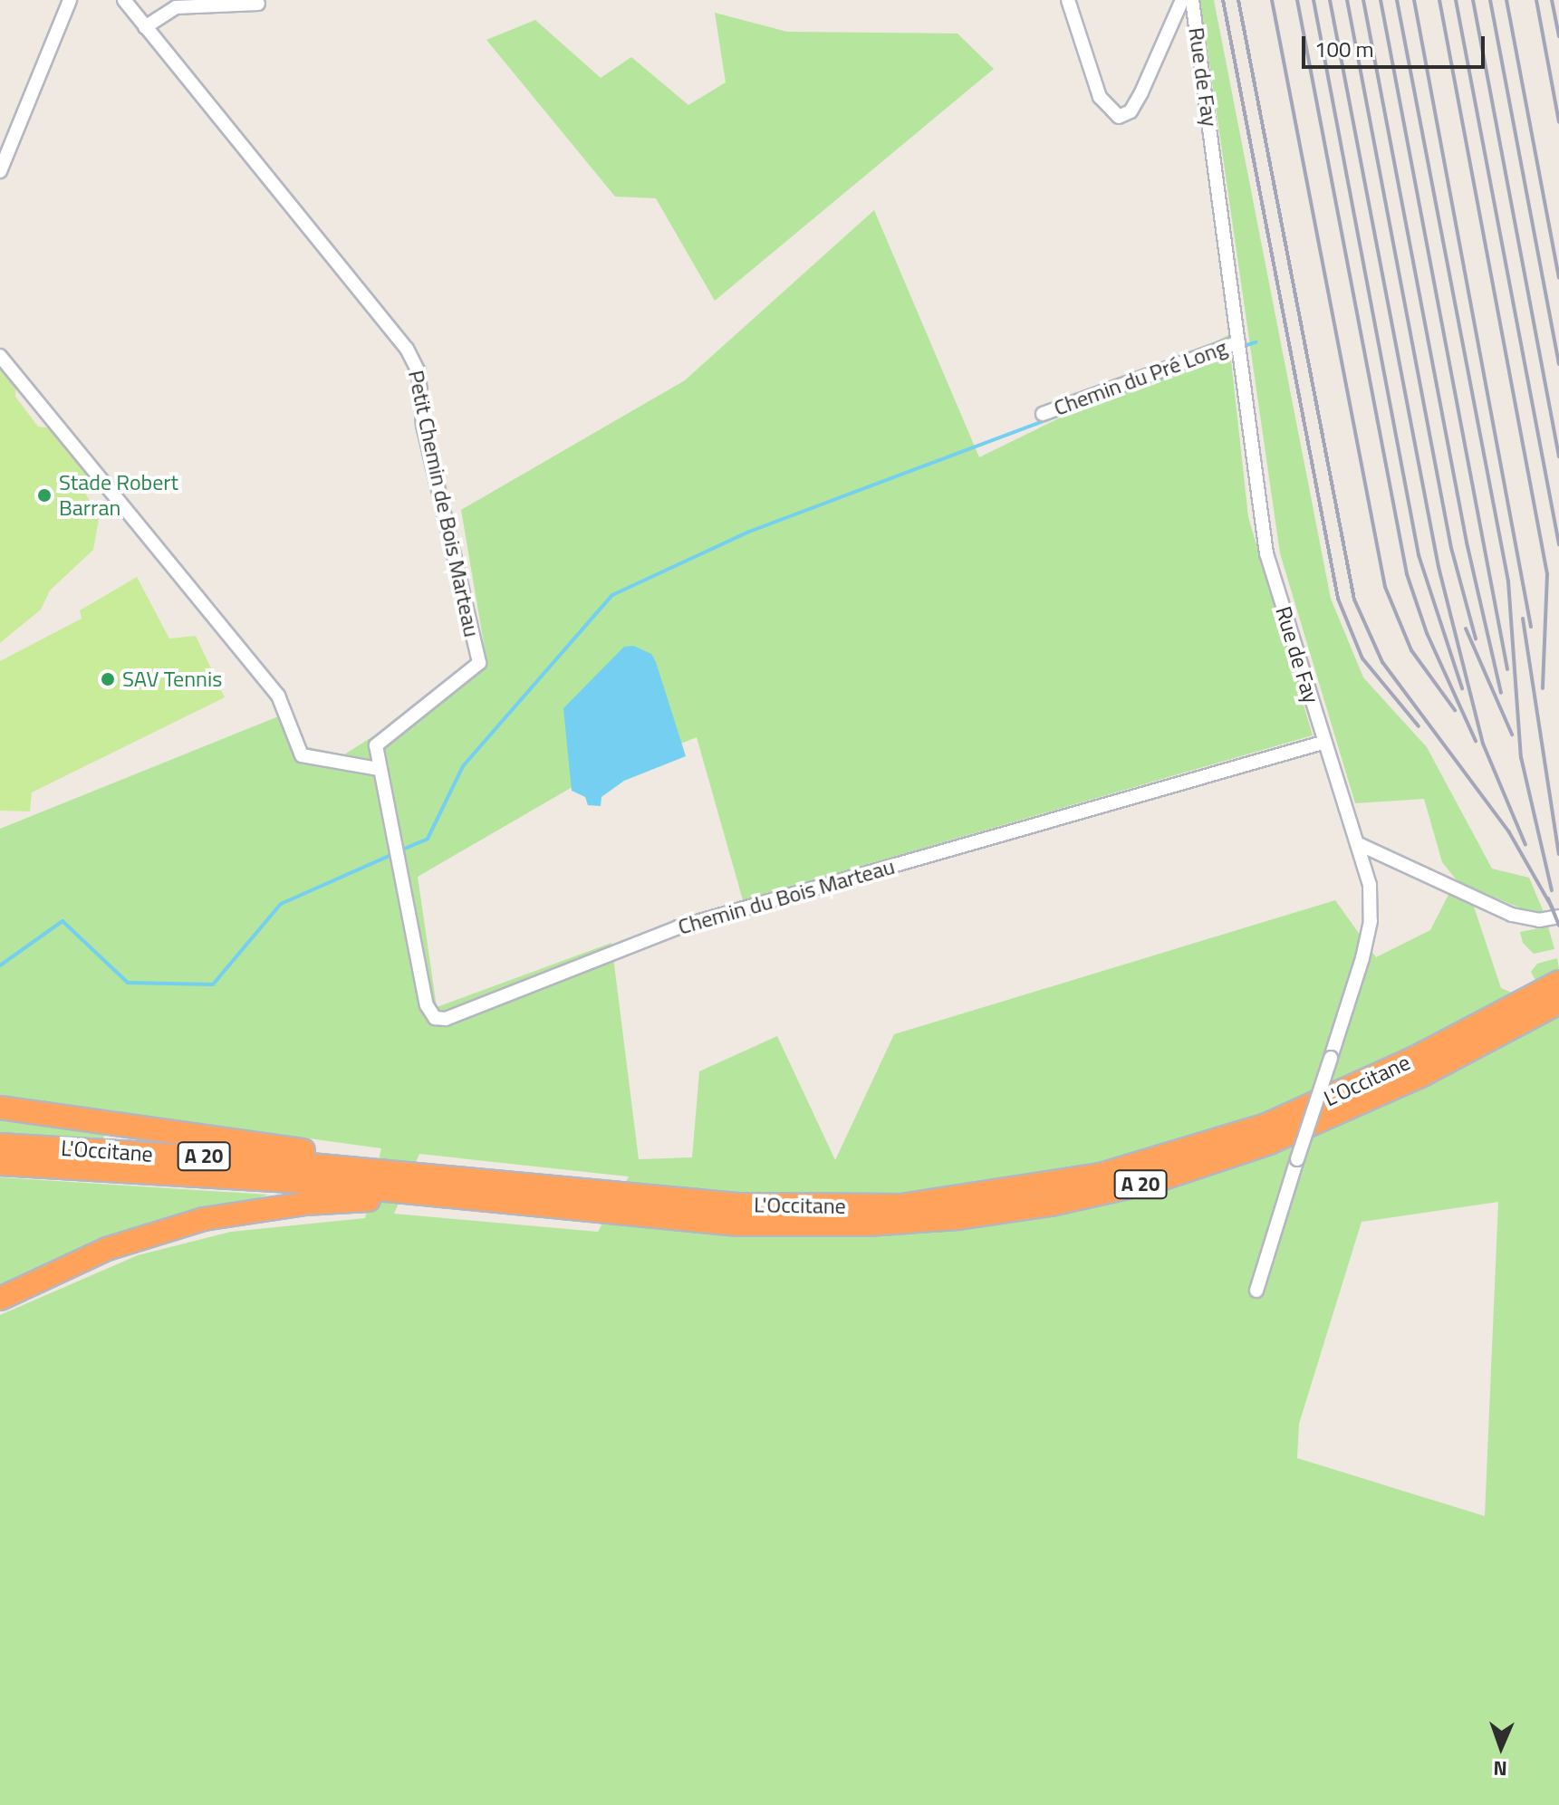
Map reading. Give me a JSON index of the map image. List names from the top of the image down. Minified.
{"streets":{"highway":["L'Occitane","A 20"],"street":["Rue de Fay","Chemin du Pré Long","Petit Chemin de Bois Marteau","Chemin du Bois Marteau"]},"crossings":[["Rue de Fay","Chemin du Pré Long"],["Rue de Fay","Chemin du Bois Marteau"],["Petit Chemin de Bois Marteau","Chemin du Bois Marteau"]],"places":["Stade Robert Barran","SAV Tennis"],"scale_bar":"100 m","north":"bottom"}
